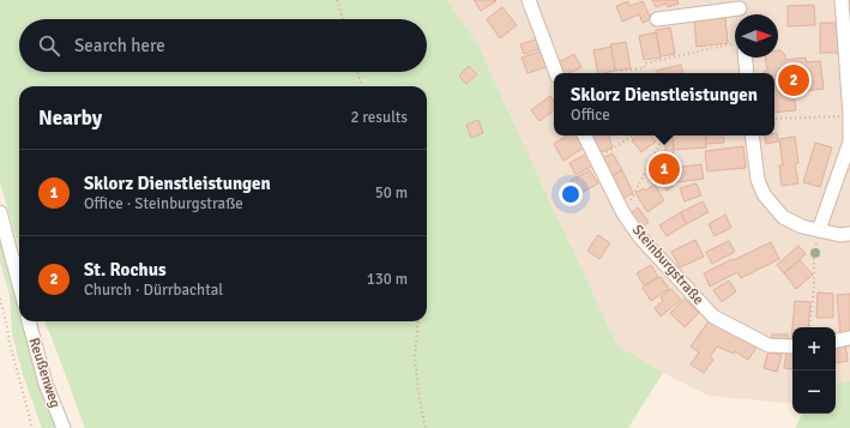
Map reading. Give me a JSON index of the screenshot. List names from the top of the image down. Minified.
{"streets":{"street":["Steinburgstraße","Reußenweg"]},"north":"right","page":{"search":"Search here","pins":["2","1"],"popup":["Sklorz Dienstleistungen","Office"],"heading":["Nearby","2 results"],"list":[{"mark":"1","name":"Sklorz Dienstleistungen","note":"Office · Steinburgstraße","value":"50 m"},{"mark":"2","name":"St. Rochus","note":"Church · Dürrbachtal","value":"130 m"}],"map_buttons":["+","−"]}}
